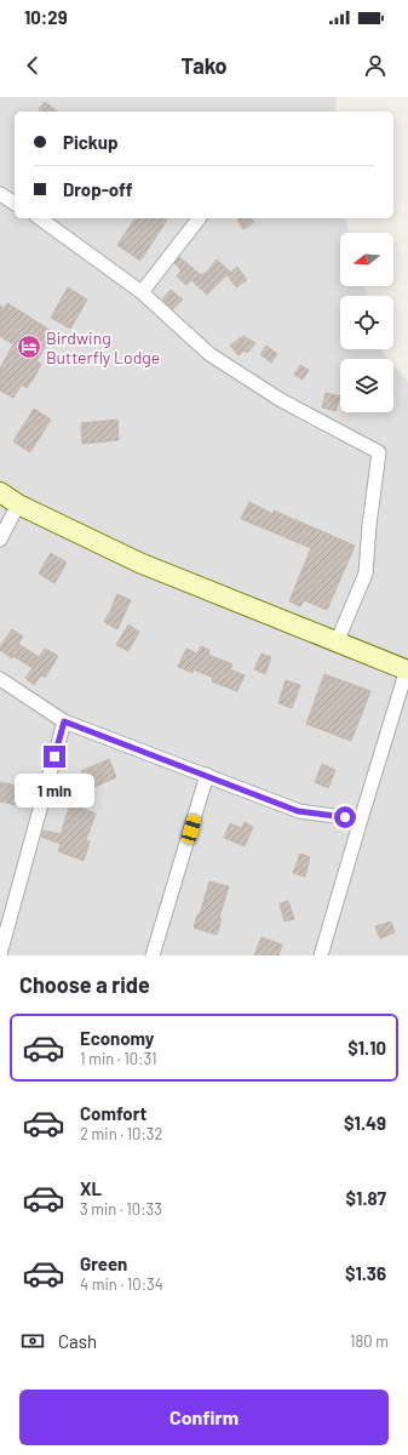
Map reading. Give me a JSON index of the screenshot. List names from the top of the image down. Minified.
{"places":{"hotel":["Birdwing Butterfly Lodge"]},"north":"left","page":{"status":"10:29","header":"Tako","banner":["Pickup","Drop-off"],"bubble":"1 min","heading":"Choose a ride","list":[{"name":"Economy","note":"1 min · 10:31","value":"$1.10"},{"name":"Comfort","note":"2 min · 10:32","value":"$1.49"},{"name":"XL","note":"3 min · 10:33","value":"$1.87"},{"name":"Green","note":"4 min · 10:34","value":"$1.36"}],"pay":["Cash","180 m"],"buttons":"Confirm"}}
